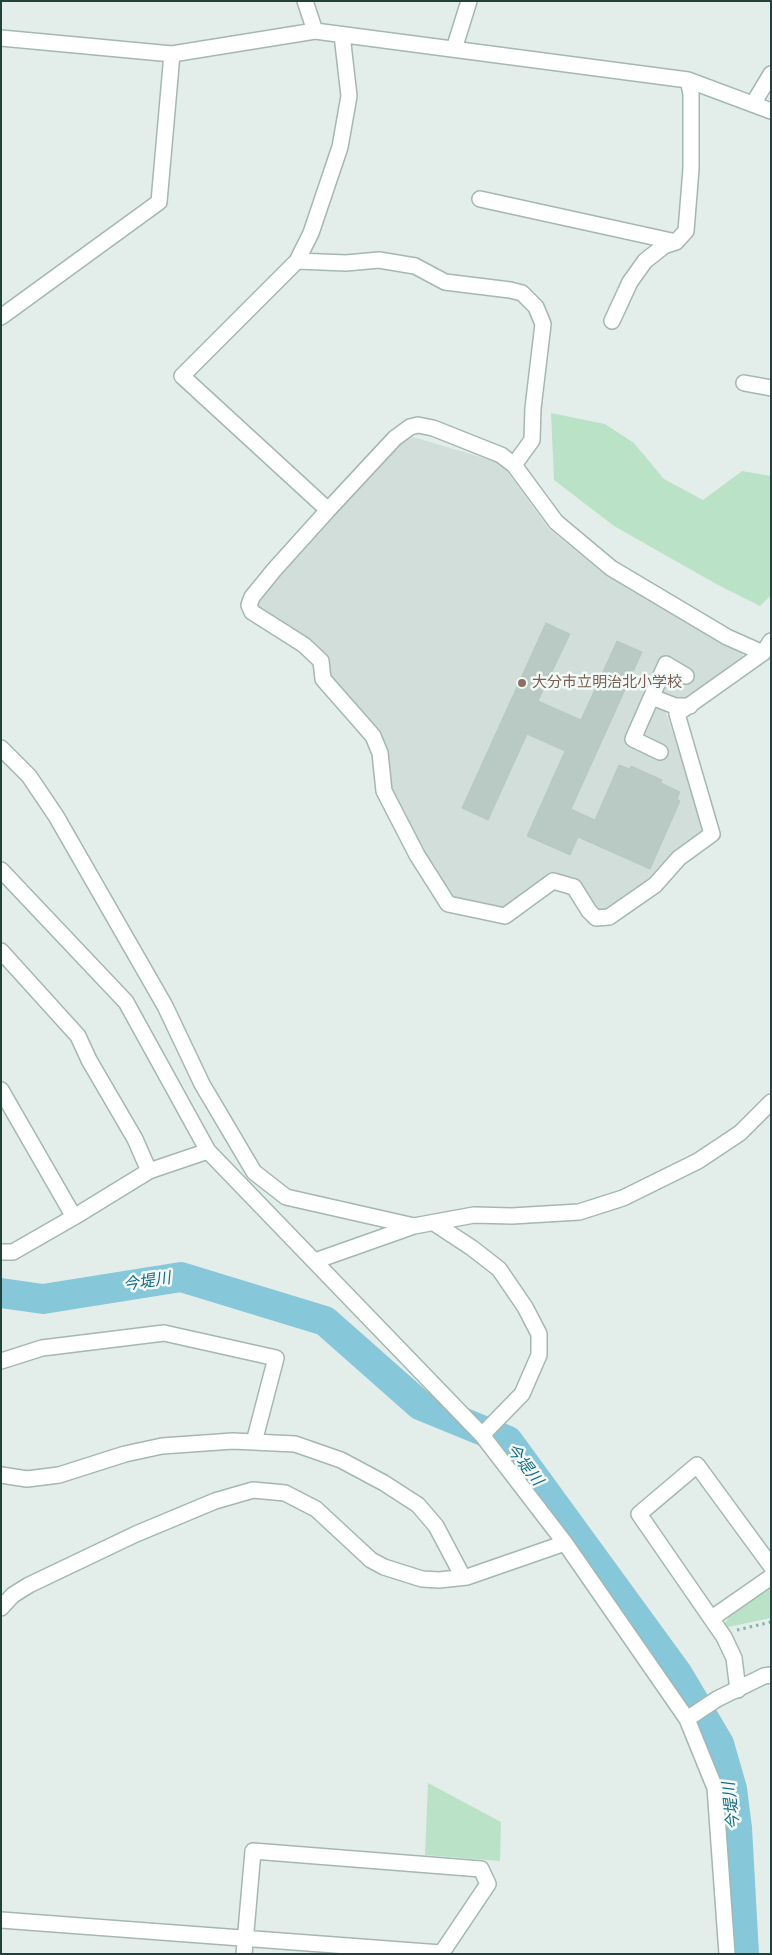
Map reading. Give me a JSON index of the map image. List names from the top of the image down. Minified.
{"water":["今堤川"],"places":["大分市立明治北小学校"]}
